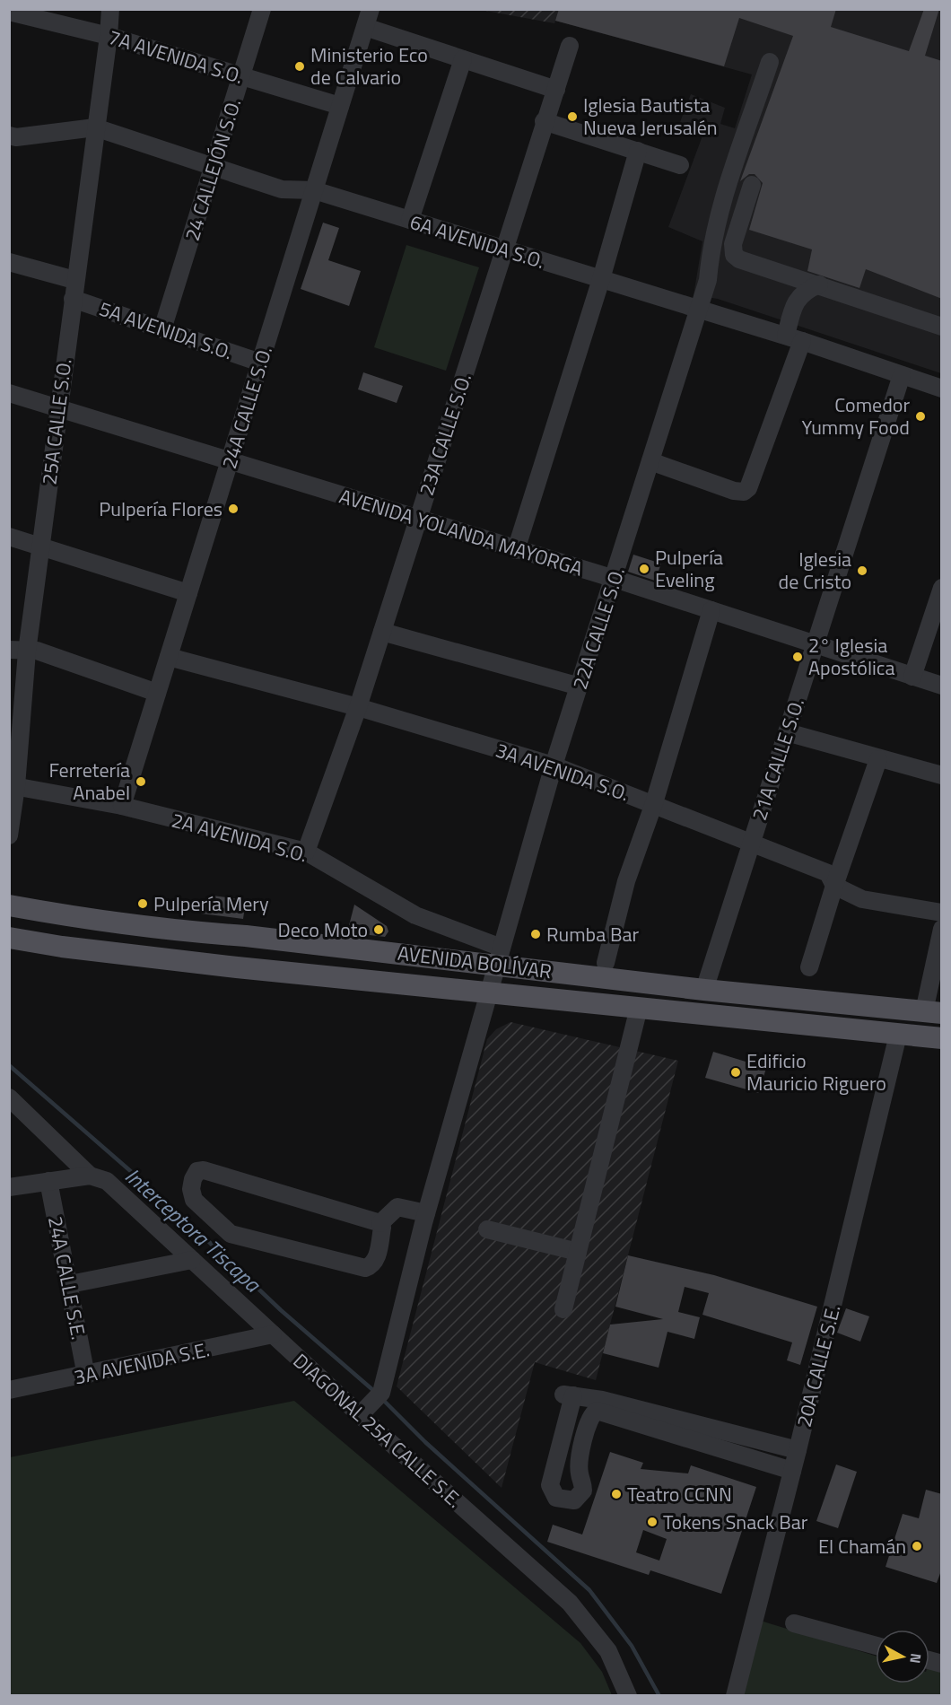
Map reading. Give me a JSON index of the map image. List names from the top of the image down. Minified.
{"streets":{"main road":["AVENIDA BOLÍVAR"],"street":["7A AVENIDA S.O.","24 CALLEJÓN S.O.","6A AVENIDA S.O.","5A AVENIDA S.O.","24A CALLE S.O.","25A CALLE S.O.","23A CALLE S.O.","AVENIDA YOLANDA MAYORGA","22A CALLE S.O.","21A CALLE S.O.","3A AVENIDA S.O.","2A AVENIDA S.O.","24A CALLE S.E.","3A AVENIDA S.E.","20A CALLE S.E.","DIAGONAL 25A CALLE S.E."]},"crossings":[["7A AVENIDA S.O.","24 CALLEJÓN S.O."],["7A AVENIDA S.O.","24A CALLE S.O."],["7A AVENIDA S.O.","25A CALLE S.O."],["24 CALLEJÓN S.O.","6A AVENIDA S.O."],["24 CALLEJÓN S.O.","5A AVENIDA S.O."],["6A AVENIDA S.O.","24A CALLE S.O."],["6A AVENIDA S.O.","25A CALLE S.O."],["6A AVENIDA S.O.","23A CALLE S.O."],["6A AVENIDA S.O.","22A CALLE S.O."],["6A AVENIDA S.O.","21A CALLE S.O."],["5A AVENIDA S.O.","24A CALLE S.O."],["5A AVENIDA S.O.","25A CALLE S.O."],["24A CALLE S.O.","AVENIDA YOLANDA MAYORGA"],["24A CALLE S.O.","3A AVENIDA S.O."],["24A CALLE S.O.","2A AVENIDA S.O."],["25A CALLE S.O.","AVENIDA YOLANDA MAYORGA"],["25A CALLE S.O.","2A AVENIDA S.O."],["23A CALLE S.O.","AVENIDA YOLANDA MAYORGA"],["23A CALLE S.O.","3A AVENIDA S.O."],["23A CALLE S.O.","2A AVENIDA S.O."],["AVENIDA YOLANDA MAYORGA","22A CALLE S.O."],["AVENIDA YOLANDA MAYORGA","21A CALLE S.O."],["22A CALLE S.O.","3A AVENIDA S.O."],["22A CALLE S.O.","2A AVENIDA S.O."],["22A CALLE S.O.","AVENIDA BOLÍVAR"],["21A CALLE S.O.","3A AVENIDA S.O."],["21A CALLE S.O.","AVENIDA BOLÍVAR"],["2A AVENIDA S.O.","AVENIDA BOLÍVAR"],["AVENIDA BOLÍVAR","20A CALLE S.E."],["24A CALLE S.E.","3A AVENIDA S.E."],["3A AVENIDA S.E.","DIAGONAL 25A CALLE S.E."]],"water":["Interceptora Tiscapa"],"places":["Ministerio Eco de Calvario","Iglesia Bautista Nueva Jerusalén","Comedor Yummy Food","Pulpería Flores","Pulpería Eveling","Iglesia de Cristo","2° Iglesia Apostólica","Ferretería Anabel","Pulpería Mery","Deco Moto","Rumba Bar","Edificio Mauricio Riguero","Teatro CCNN","Tokens Snack Bar","El Chamán"],"north":"right"}
